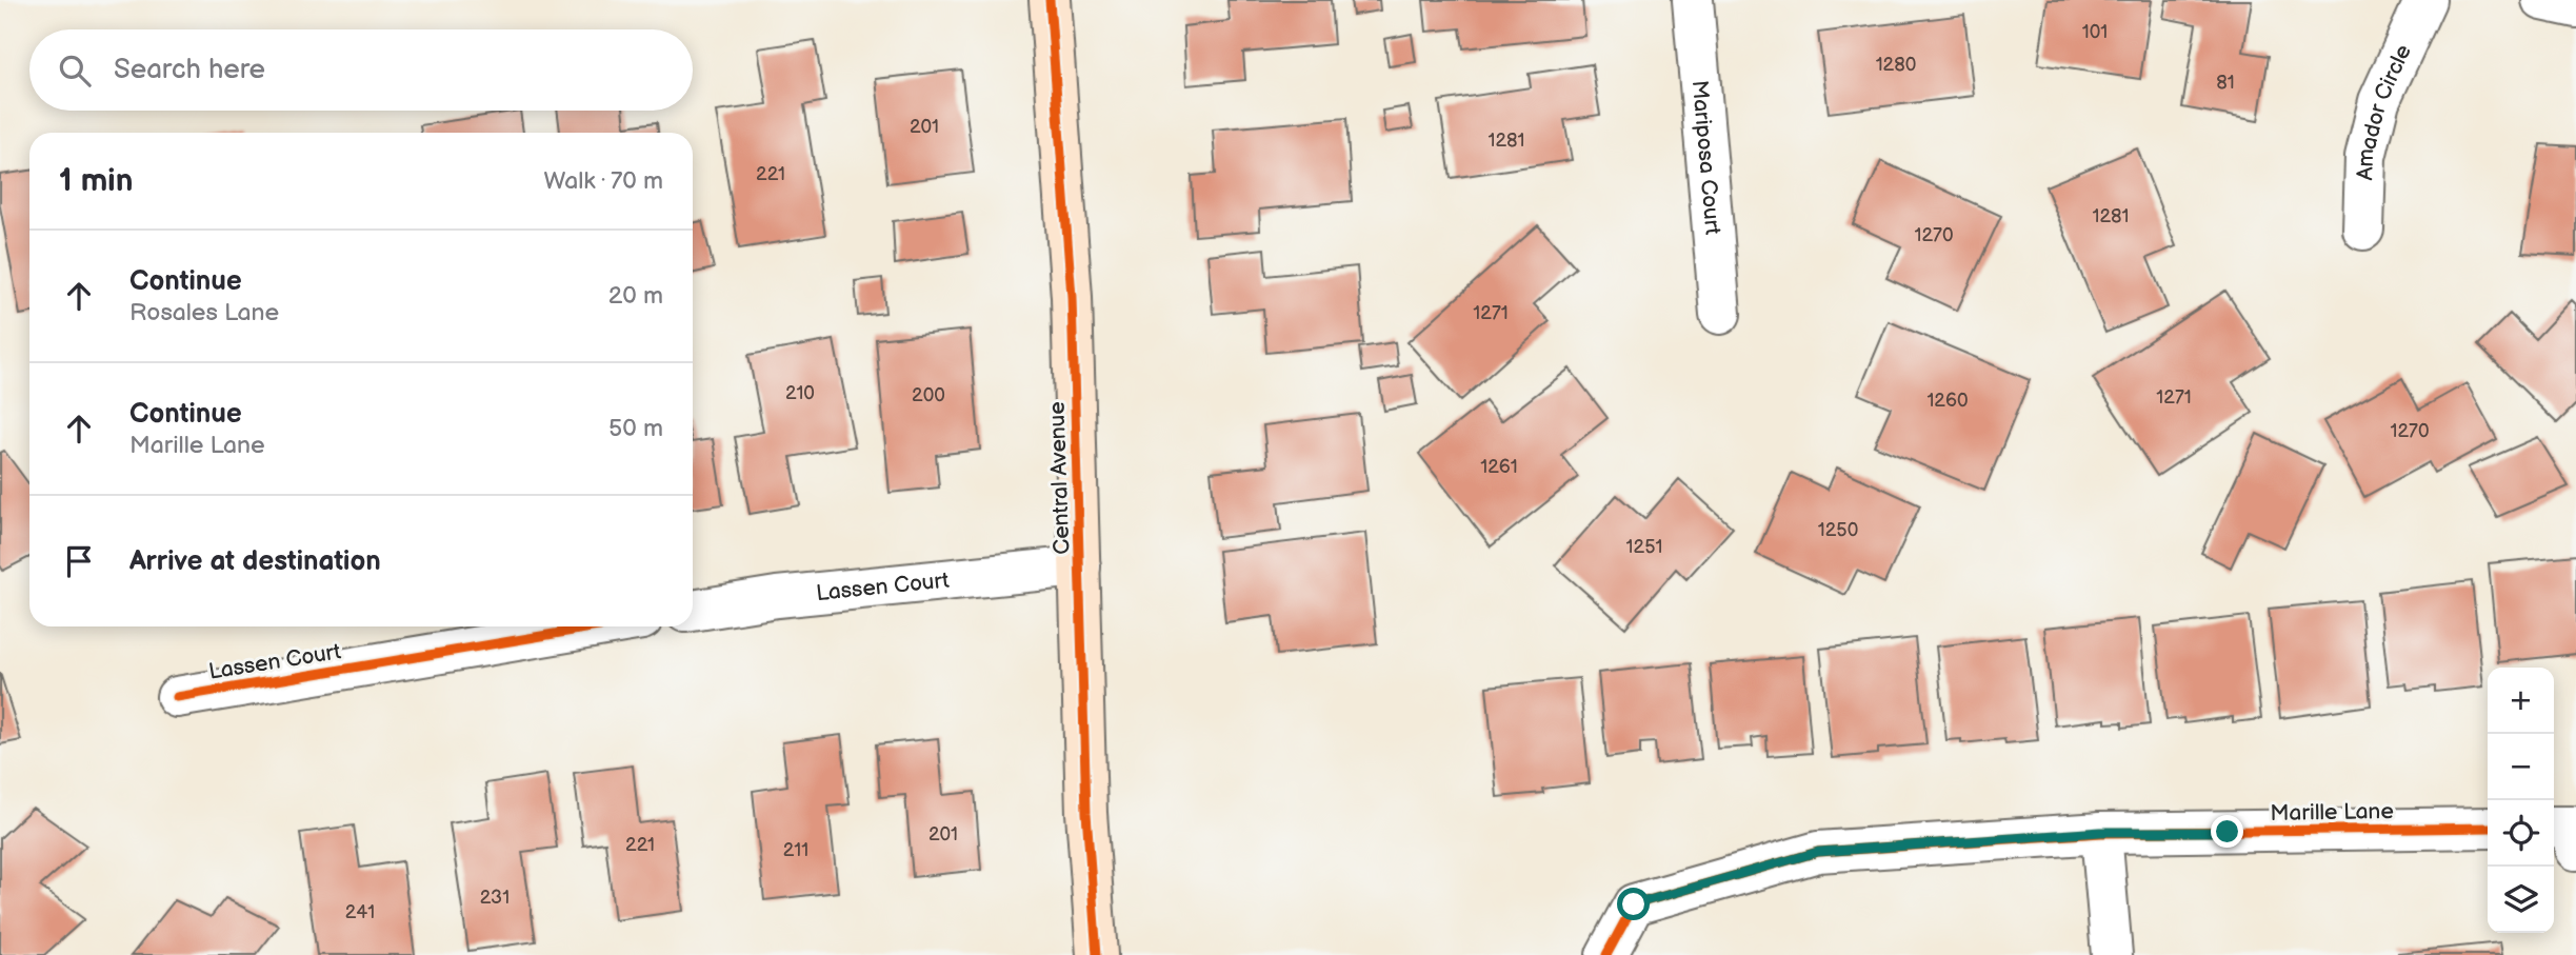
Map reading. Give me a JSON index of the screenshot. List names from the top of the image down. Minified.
{"streets":{"street":["Amador Circle","Mariposa Court","Central Avenue","Lassen Court","Marille Lane"]},"crossings":[["Central Avenue","Lassen Court"]],"house_numbers":["101","1280","81","201","1281","221","1281","1270","1271","210","200","1271","1260","1270","1261","1250","1251","201","221","211","231","241"],"page":{"search":"Search here","heading":["1 min","Walk · 70 m"],"list":[["Continue","Rosales Lane","20 m"],["Continue","Marille Lane","50 m"],"Arrive at destination"],"map_buttons":["+","−"]}}
